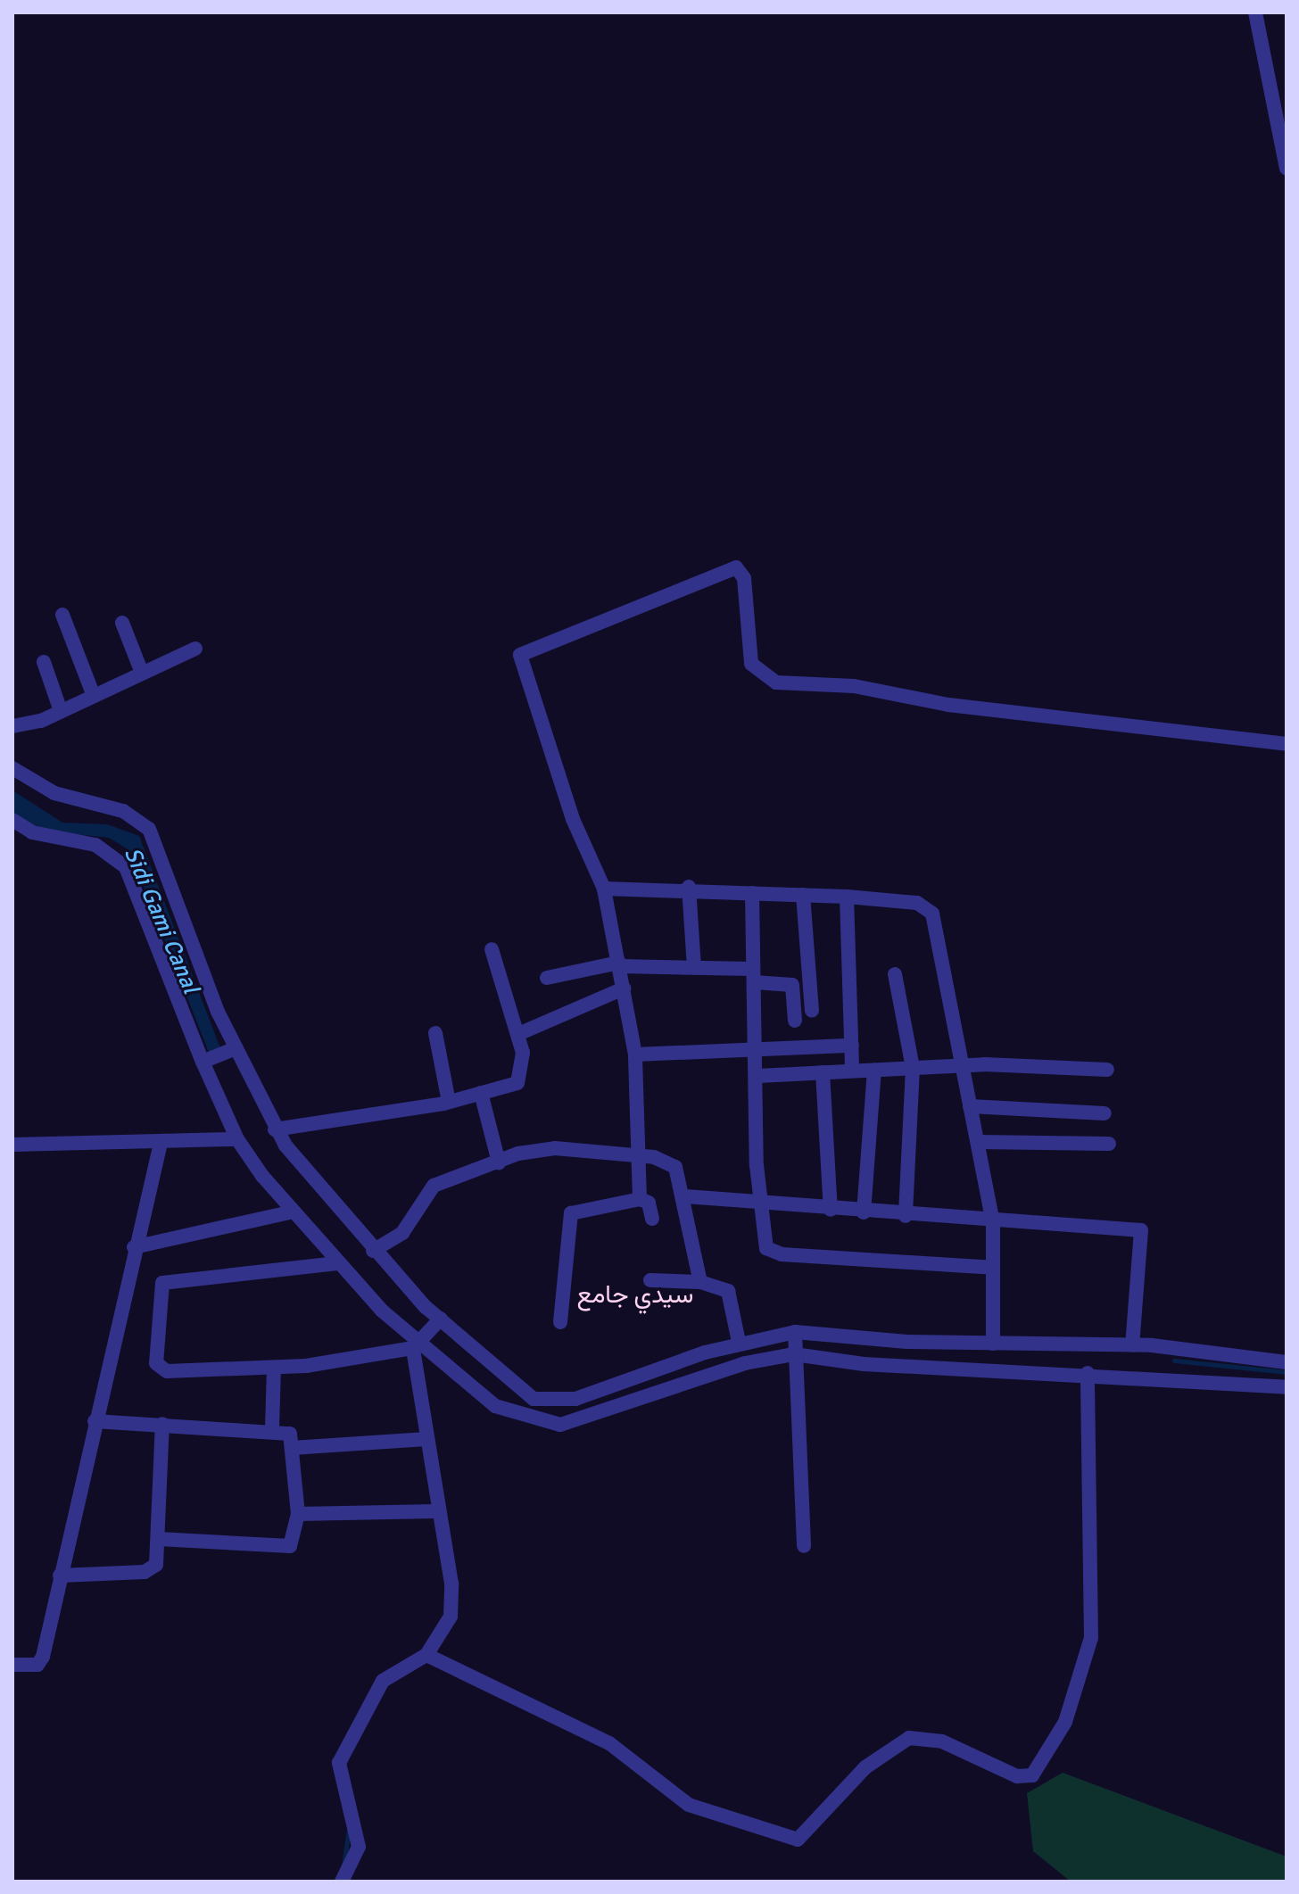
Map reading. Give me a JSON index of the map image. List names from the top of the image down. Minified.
{"districts":["سيدي جامع"],"water":["Sidi Gami Canal"]}
